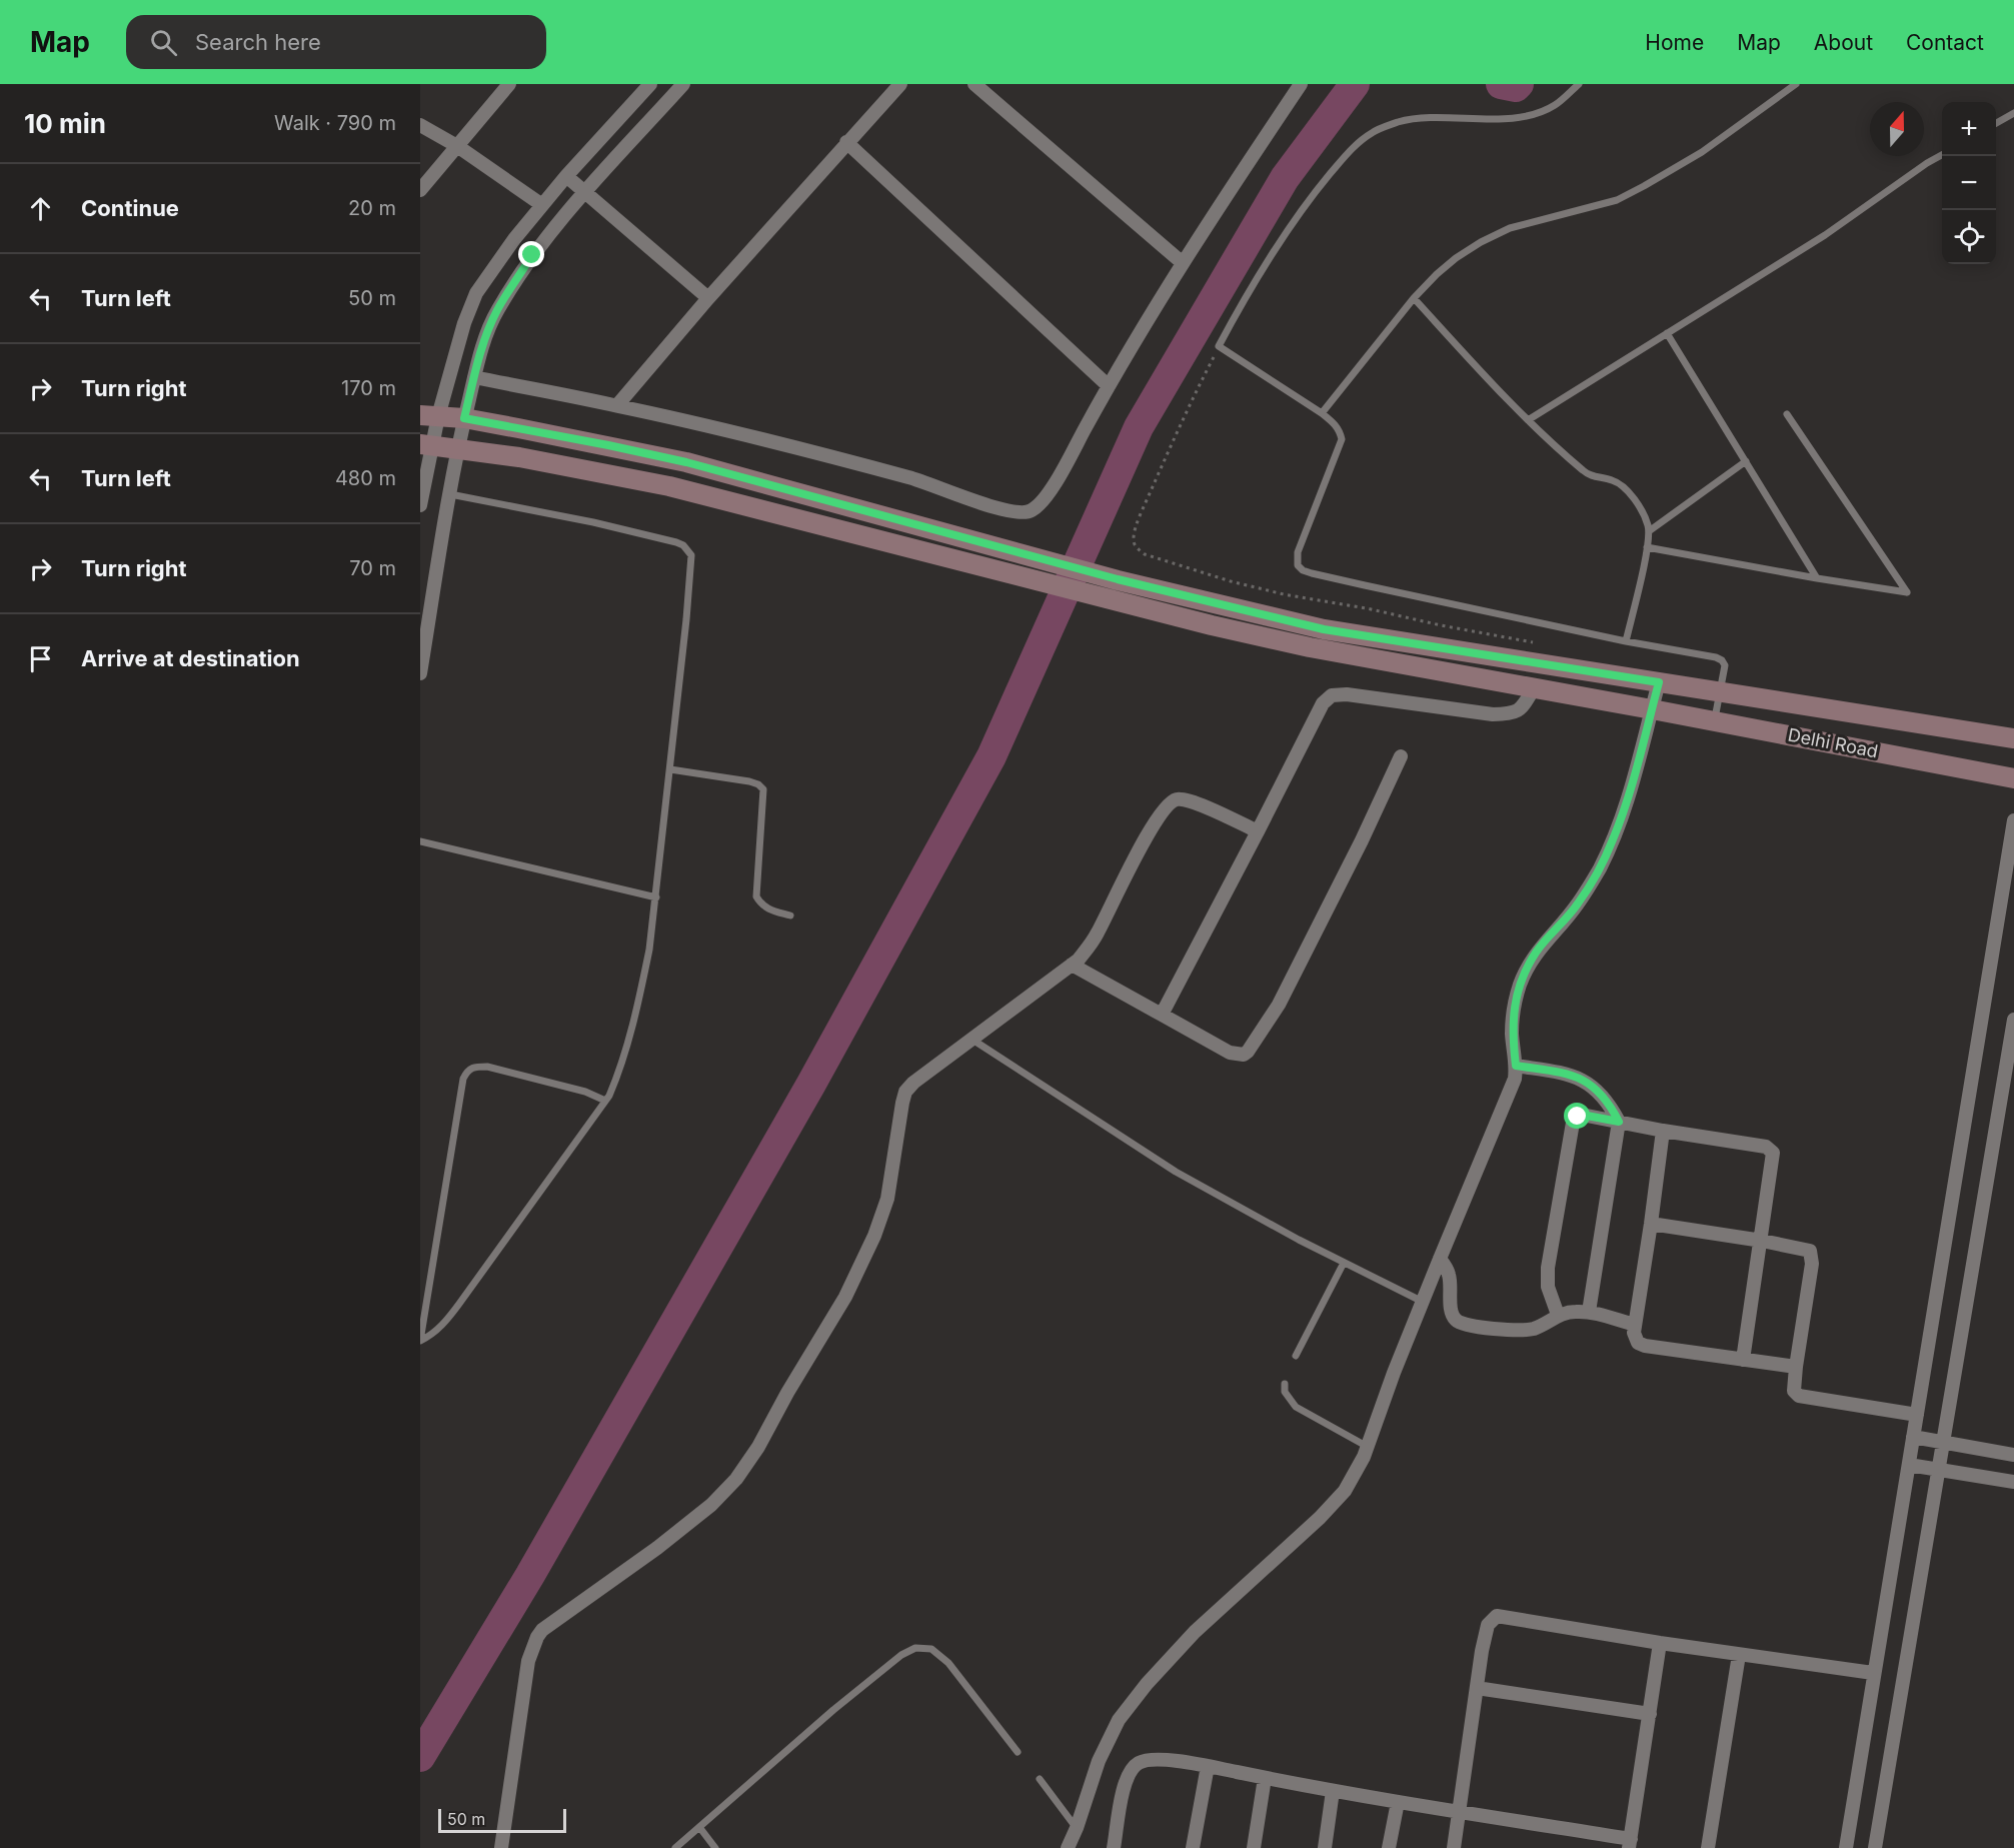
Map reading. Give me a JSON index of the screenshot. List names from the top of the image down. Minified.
{"streets":{"main road":["Delhi Road"]},"scale_bar":"50 m","north":"top","page":{"header":"Map","search":"Search here","nav":["Home","Map","About","Contact"],"heading":["10 min","Walk · 790 m"],"map_buttons":["+","−"],"list":[["Continue","20 m"],["Turn left","50 m"],["Turn right","170 m"],["Turn left","480 m"],["Turn right","70 m"],"Arrive at destination"],"scale":"50 m"}}
